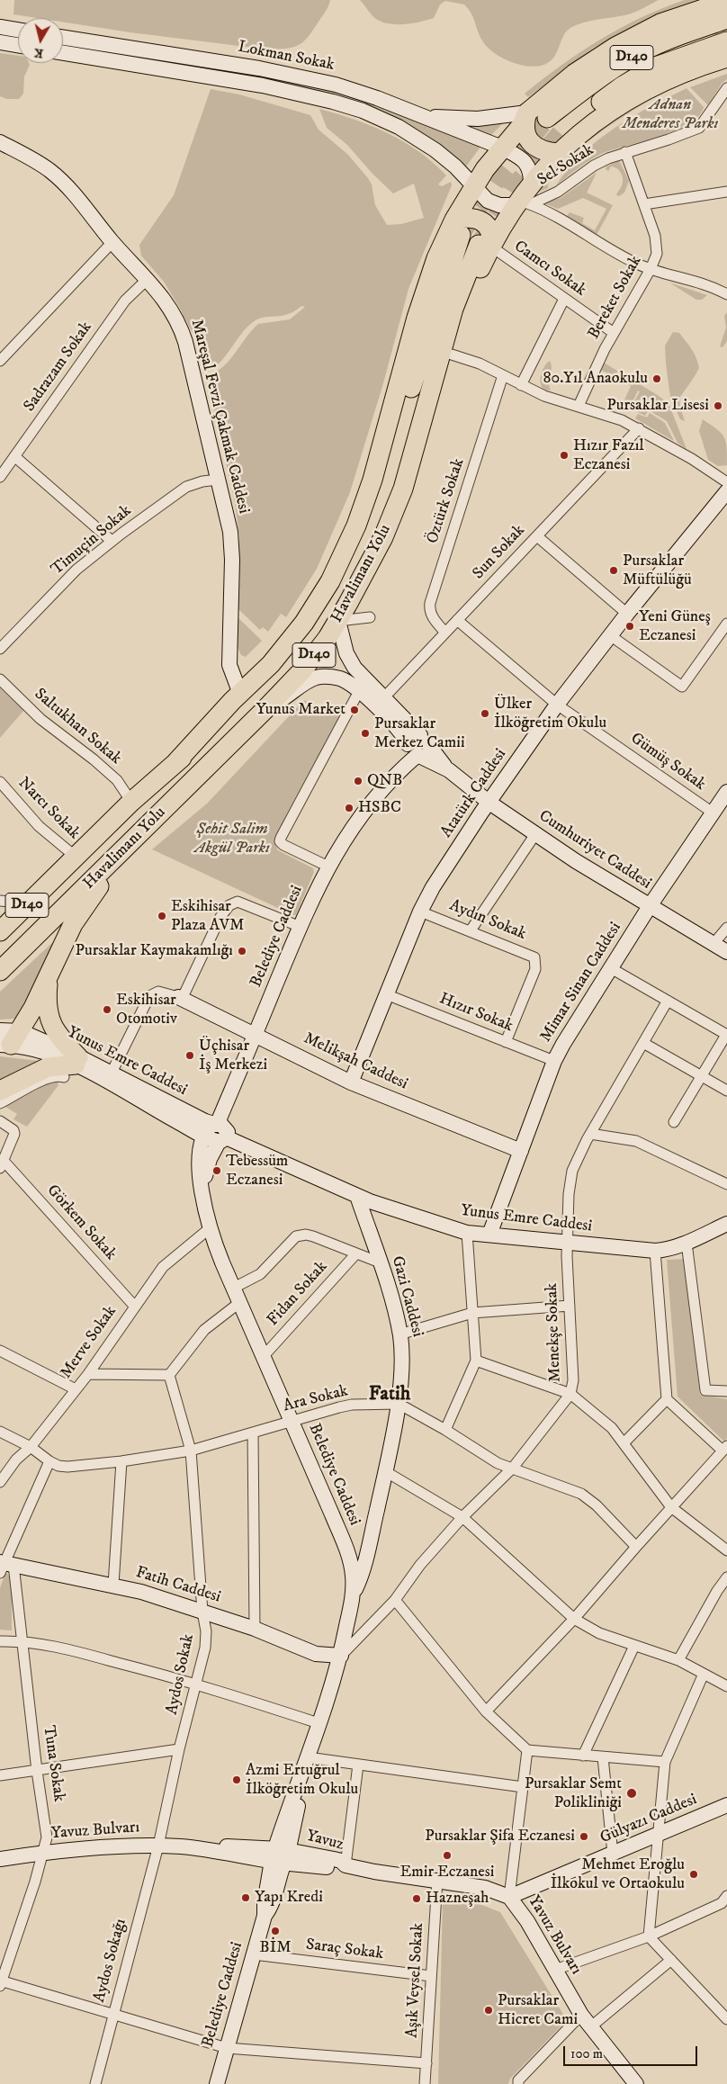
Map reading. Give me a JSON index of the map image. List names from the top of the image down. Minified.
{"streets":{"highway":["D140","Havalimanı Yolu"],"street":["Lokman Sokak","Sel Sokak","Camcı Sokak","Bereket Sokak","Sadrazam Sokak","Mareşal Fevzi Çakmak Caddesi","Öztürk Sokak","Timuçin Sokak","Sun Sokak","Saltukhan Sokak","Gümüş Sokak","Atatürk Caddesi","Narcı Sokak","Cumhuriyet Caddesi","Aydın Sokak","Belediye Caddesi","Mimar Sinan Caddesi","Hızır Sokak","Yunus Emre Caddesi","Melikşah Caddesi","Görkem Sokak","Fidan Sokak","Gazi Caddesi","Menekşe Sokak","Merve Sokak","Ara Sokak","Fatih Caddesi","Aydos Sokak","Tuna Sokak","Gülyazı Caddesi","Yavuz Bulvarı","Yavuz","Saraç Sokak","Aydos Sokağı","Aşık Veysel Sokak"]},"crossings":[["Lokman Sokak","Sel Sokak"],["D140","Saltukhan Sokak"],["D140","Narcı Sokak"],["Sel Sokak","Bereket Sokak"],["Camcı Sokak","Bereket Sokak"],["Camcı Sokak","Havalimanı Yolu"],["Sadrazam Sokak","Mareşal Fevzi Çakmak Caddesi"],["Mareşal Fevzi Çakmak Caddesi","Timuçin Sokak"],["Öztürk Sokak","Sun Sokak"],["Sun Sokak","Gümüş Sokak"],["Gümüş Sokak","Atatürk Caddesi"],["Gümüş Sokak","Mimar Sinan Caddesi"],["Atatürk Caddesi","Cumhuriyet Caddesi"],["Atatürk Caddesi","Aydın Sokak"],["Atatürk Caddesi","Hızır Sokak"],["Atatürk Caddesi","Melikşah Caddesi"],["Cumhuriyet Caddesi","Mimar Sinan Caddesi"],["Aydın Sokak","Hızır Sokak"],["Belediye Caddesi","Yunus Emre Caddesi"],["Belediye Caddesi","Melikşah Caddesi"],["Belediye Caddesi","Fidan Sokak"],["Belediye Caddesi","Gazi Caddesi"],["Belediye Caddesi","Menekşe Sokak"],["Belediye Caddesi","Merve Sokak"],["Belediye Caddesi","Ara Sokak"],["Belediye Caddesi","Fatih Caddesi"],["Belediye Caddesi","Yavuz Bulvarı"],["Belediye Caddesi","Yavuz"],["Belediye Caddesi","Saraç Sokak"],["Mimar Sinan Caddesi","Hızır Sokak"],["Mimar Sinan Caddesi","Yunus Emre Caddesi"],["Mimar Sinan Caddesi","Melikşah Caddesi"],["Yunus Emre Caddesi","Gazi Caddesi"],["Yunus Emre Caddesi","Menekşe Sokak"],["Görkem Sokak","Merve Sokak"],["Gazi Caddesi","Ara Sokak"],["Menekşe Sokak","Fatih Caddesi"],["Merve Sokak","Ara Sokak"],["Ara Sokak","Aydos Sokak"],["Fatih Caddesi","Aydos Sokak"],["Fatih Caddesi","Tuna Sokak"],["Aydos Sokak","Yavuz Bulvarı"],["Aydos Sokak","Aydos Sokağı"],["Tuna Sokak","Yavuz Bulvarı"],["Gülyazı Caddesi","Yavuz Bulvarı"],["Yavuz Bulvarı","Yavuz"],["Yavuz Bulvarı","Aydos Sokağı"],["Yavuz Bulvarı","Aşık Veysel Sokak"],["Saraç Sokak","Aşık Veysel Sokak"]],"districts":["Fatih"],"parks":["Adnan Menderes Parkı","Şehit Salim Akgül Parkı"],"places":["80.Yıl Anaokulu","Pursaklar Lisesi","Hızır Fazıl Eczanesi","Pursaklar Müftülüğü","Yeni Güneş Eczanesi","Yunus Market","Ülker İlköğretim Okulu","Pursaklar Merkez Camii","QNB","HSBC","Eskihisar Plaza AVM","Pursaklar Kaymakamlığı","Eskihisar Otomotiv","Üçhisar İş Merkezi","Tebessüm Eczanesi","Azmi Ertuğrul İlköğretim Okulu","Pursaklar Semt Polikliniği","Pursaklar Şifa Eczanesi","Emir Eczanesi","Mehmet Eroğlu İlkokul ve Ortaokulu","Yapı Kredi","Hazneşah","BİM","Pursaklar Hicret Cami"],"scale_bar":"100 m","north":"bottom"}
